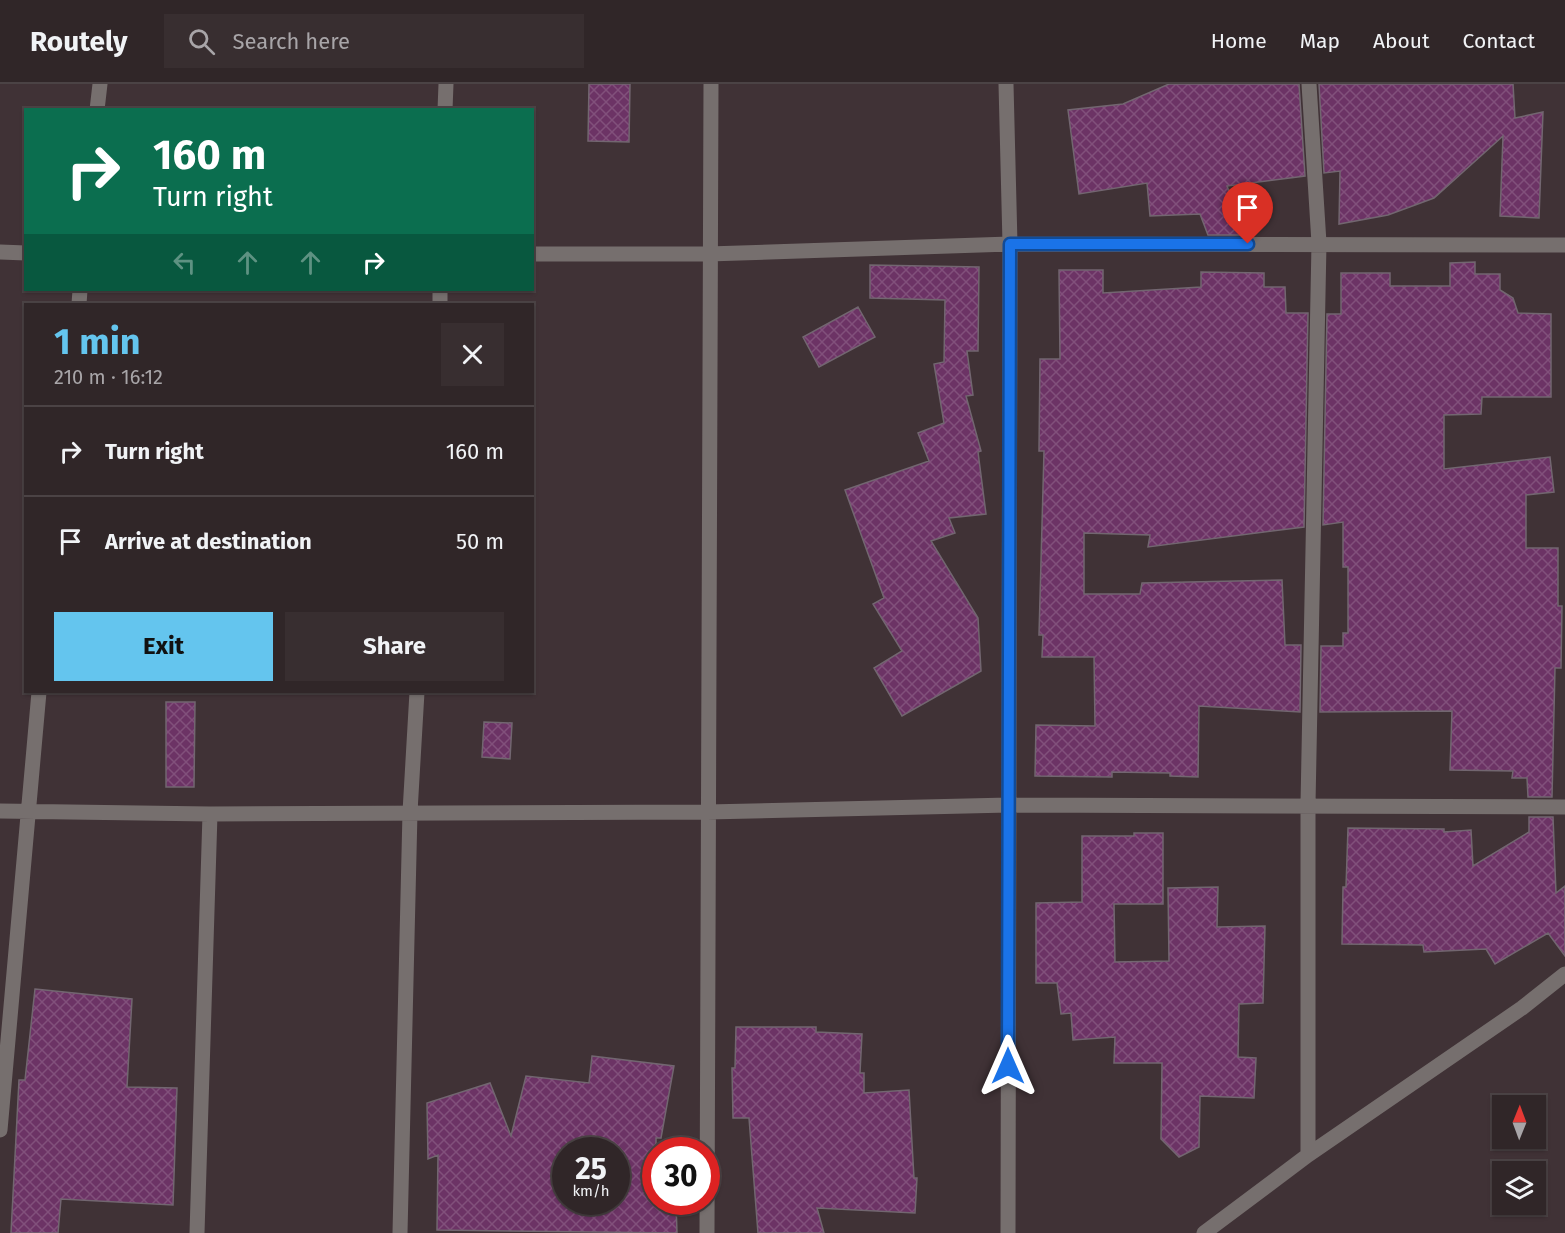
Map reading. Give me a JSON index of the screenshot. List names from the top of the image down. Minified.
{"north":"top","page":{"header":"Routely","search":"Search here","nav":["Home","Map","About","Contact"],"turn":["160 m","Turn right"],"heading":["1 min","210 m · 16:12"],"list":[{"name":"Turn right","value":"160 m"},{"name":"Arrive at destination","value":"50 m"}],"buttons":["Exit","Share"],"speed":"25 km/h","limit":"30"}}
